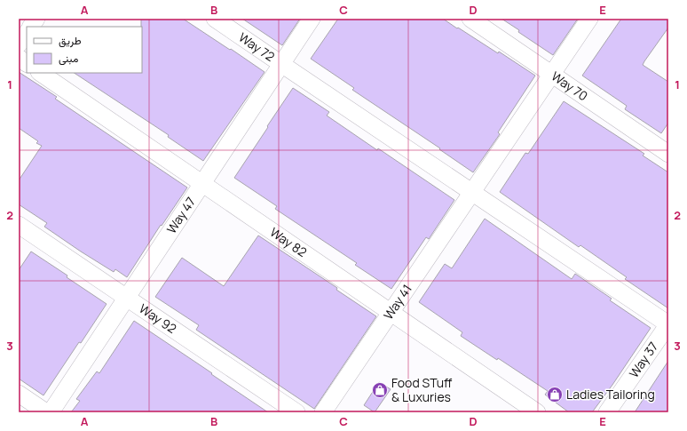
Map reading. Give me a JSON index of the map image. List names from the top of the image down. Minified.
{"streets":{"street":["Way 72","Way 70","Way 47","Way 82","Way 41","Way 92","Way 37"]},"crossings":[["Way 72","Way 47"],["Way 70","Way 41"],["Way 47","Way 82"],["Way 47","Way 92"],["Way 82","Way 41"]],"places":{"shop":["Food STuff & Luxuries","Ladies Tailoring"]},"legend":["طريق","مبنى"],"grid":{"columns":["A","B","C","D","E"],"rows":["1","2","3"]}}
